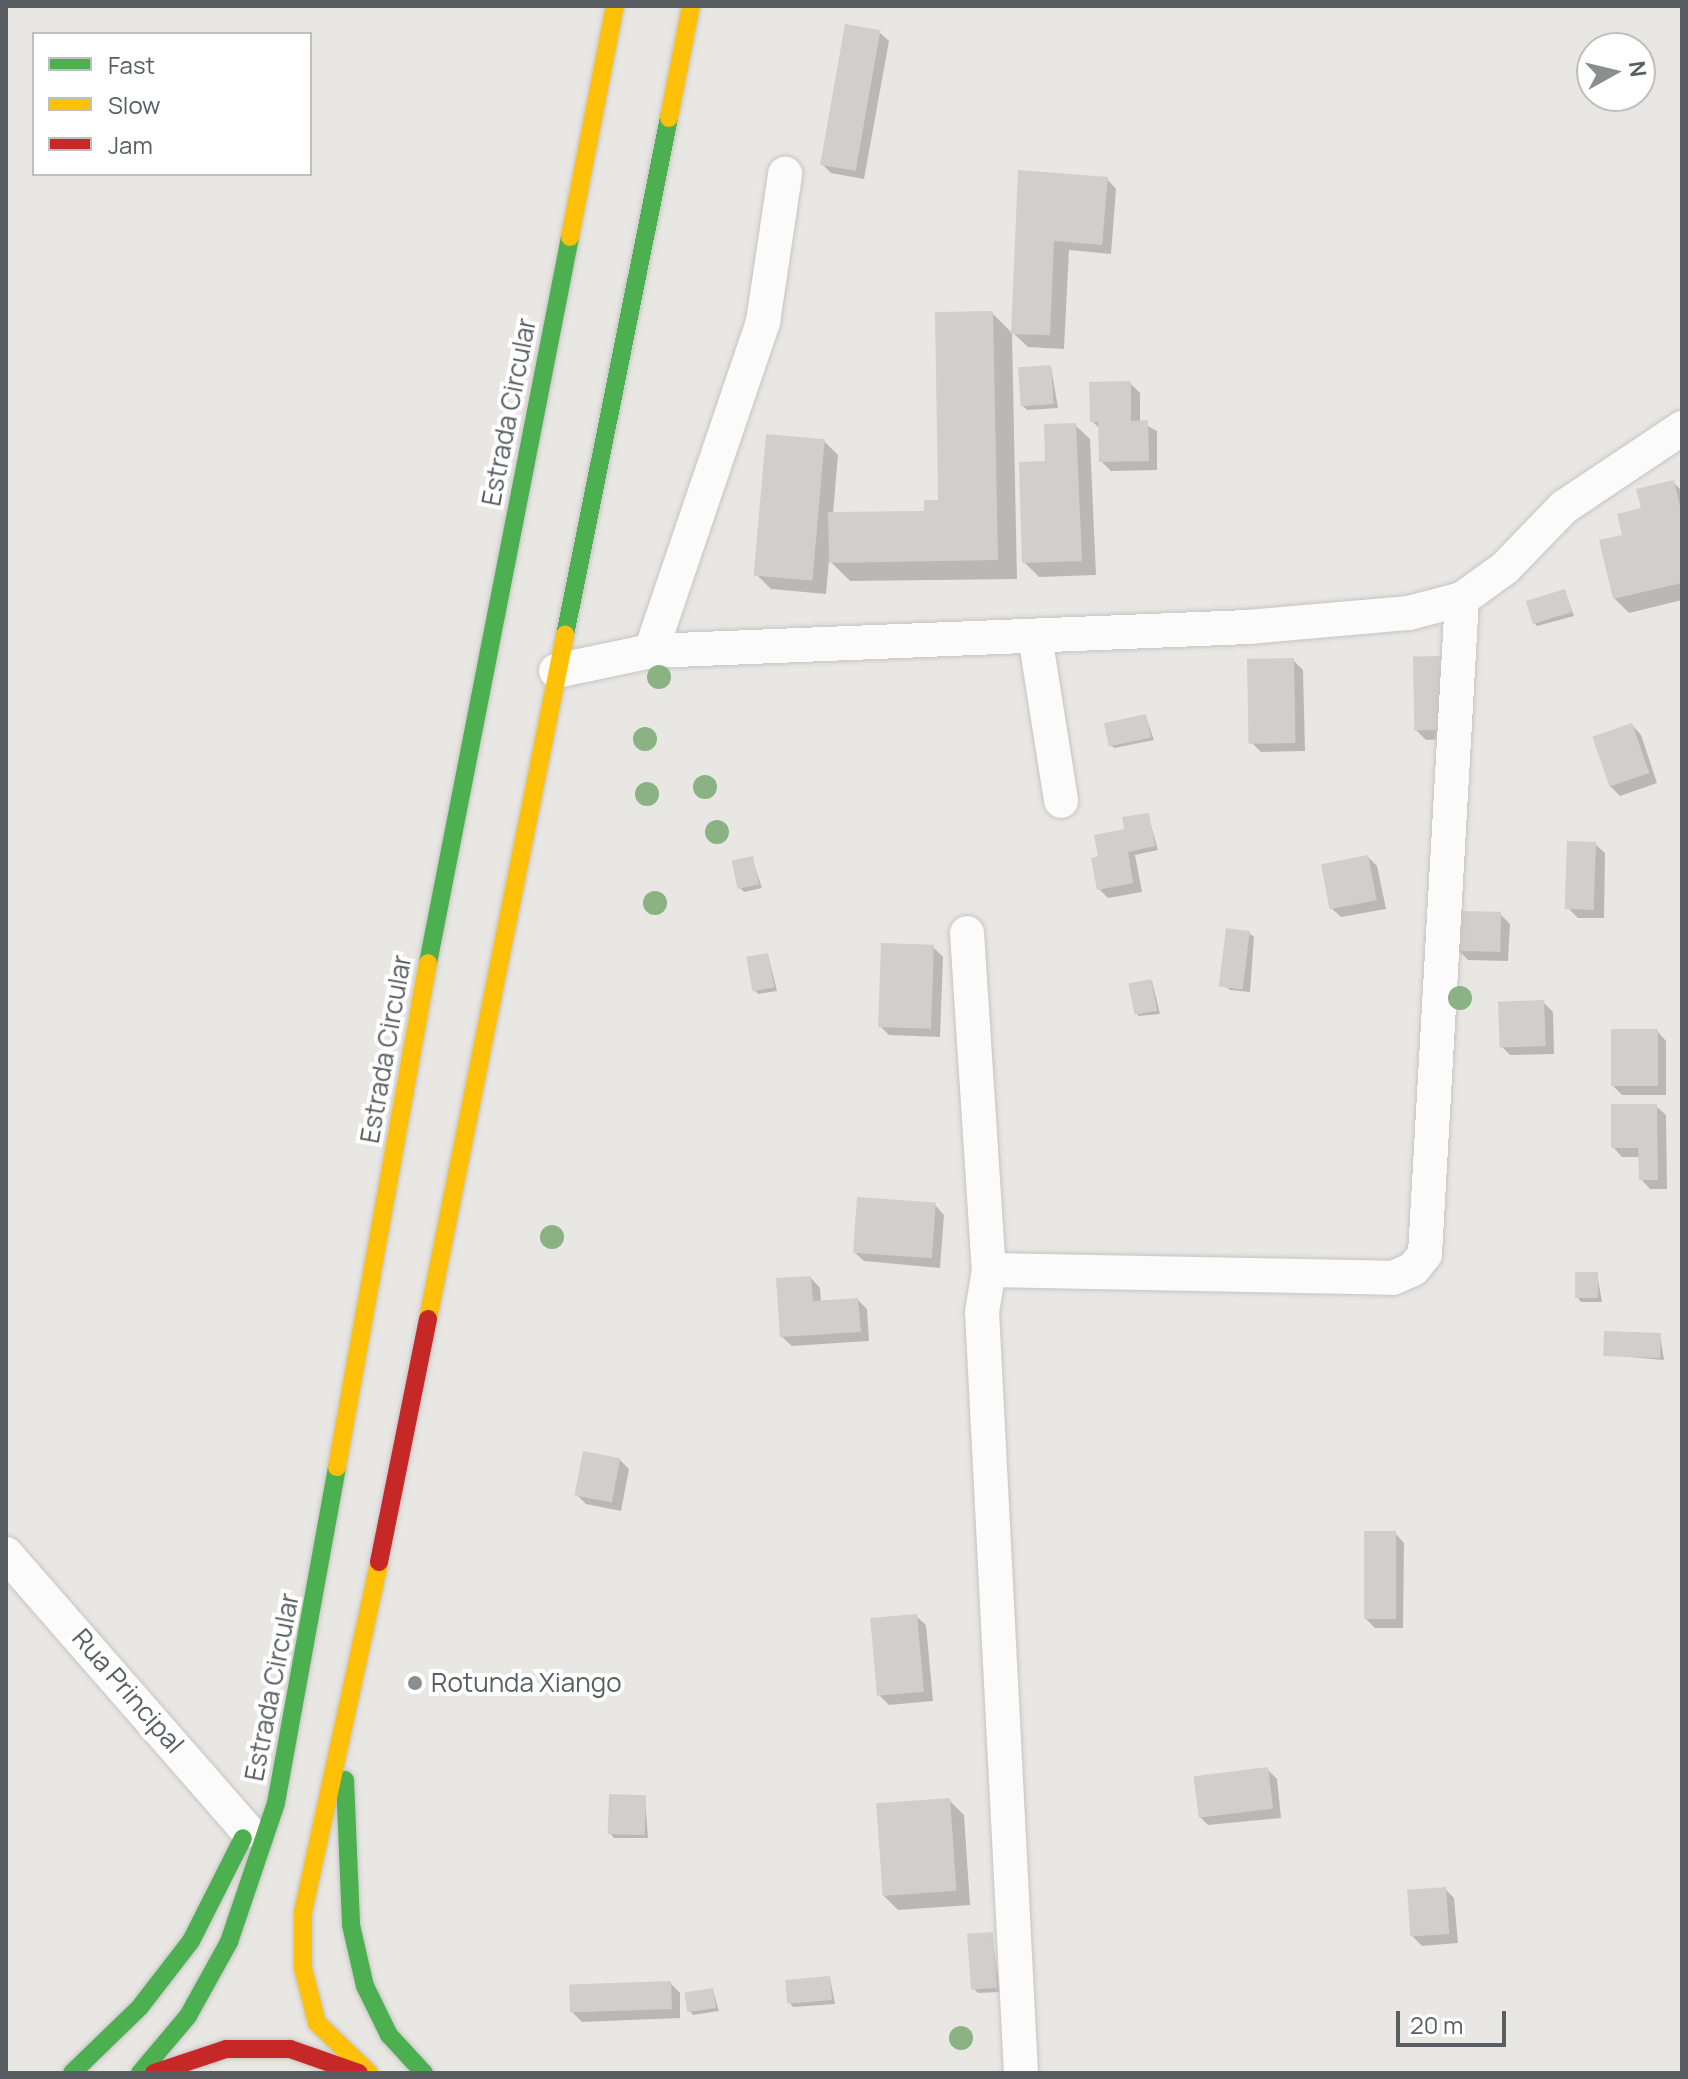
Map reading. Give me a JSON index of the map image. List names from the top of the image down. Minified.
{"streets":{"main road":["Estrada Circular"],"street":["Rua Principal"]},"places":["Rotunda Xiango"],"legend":["Fast","Slow","Jam"],"scale_bar":"20 m","north":"right"}
